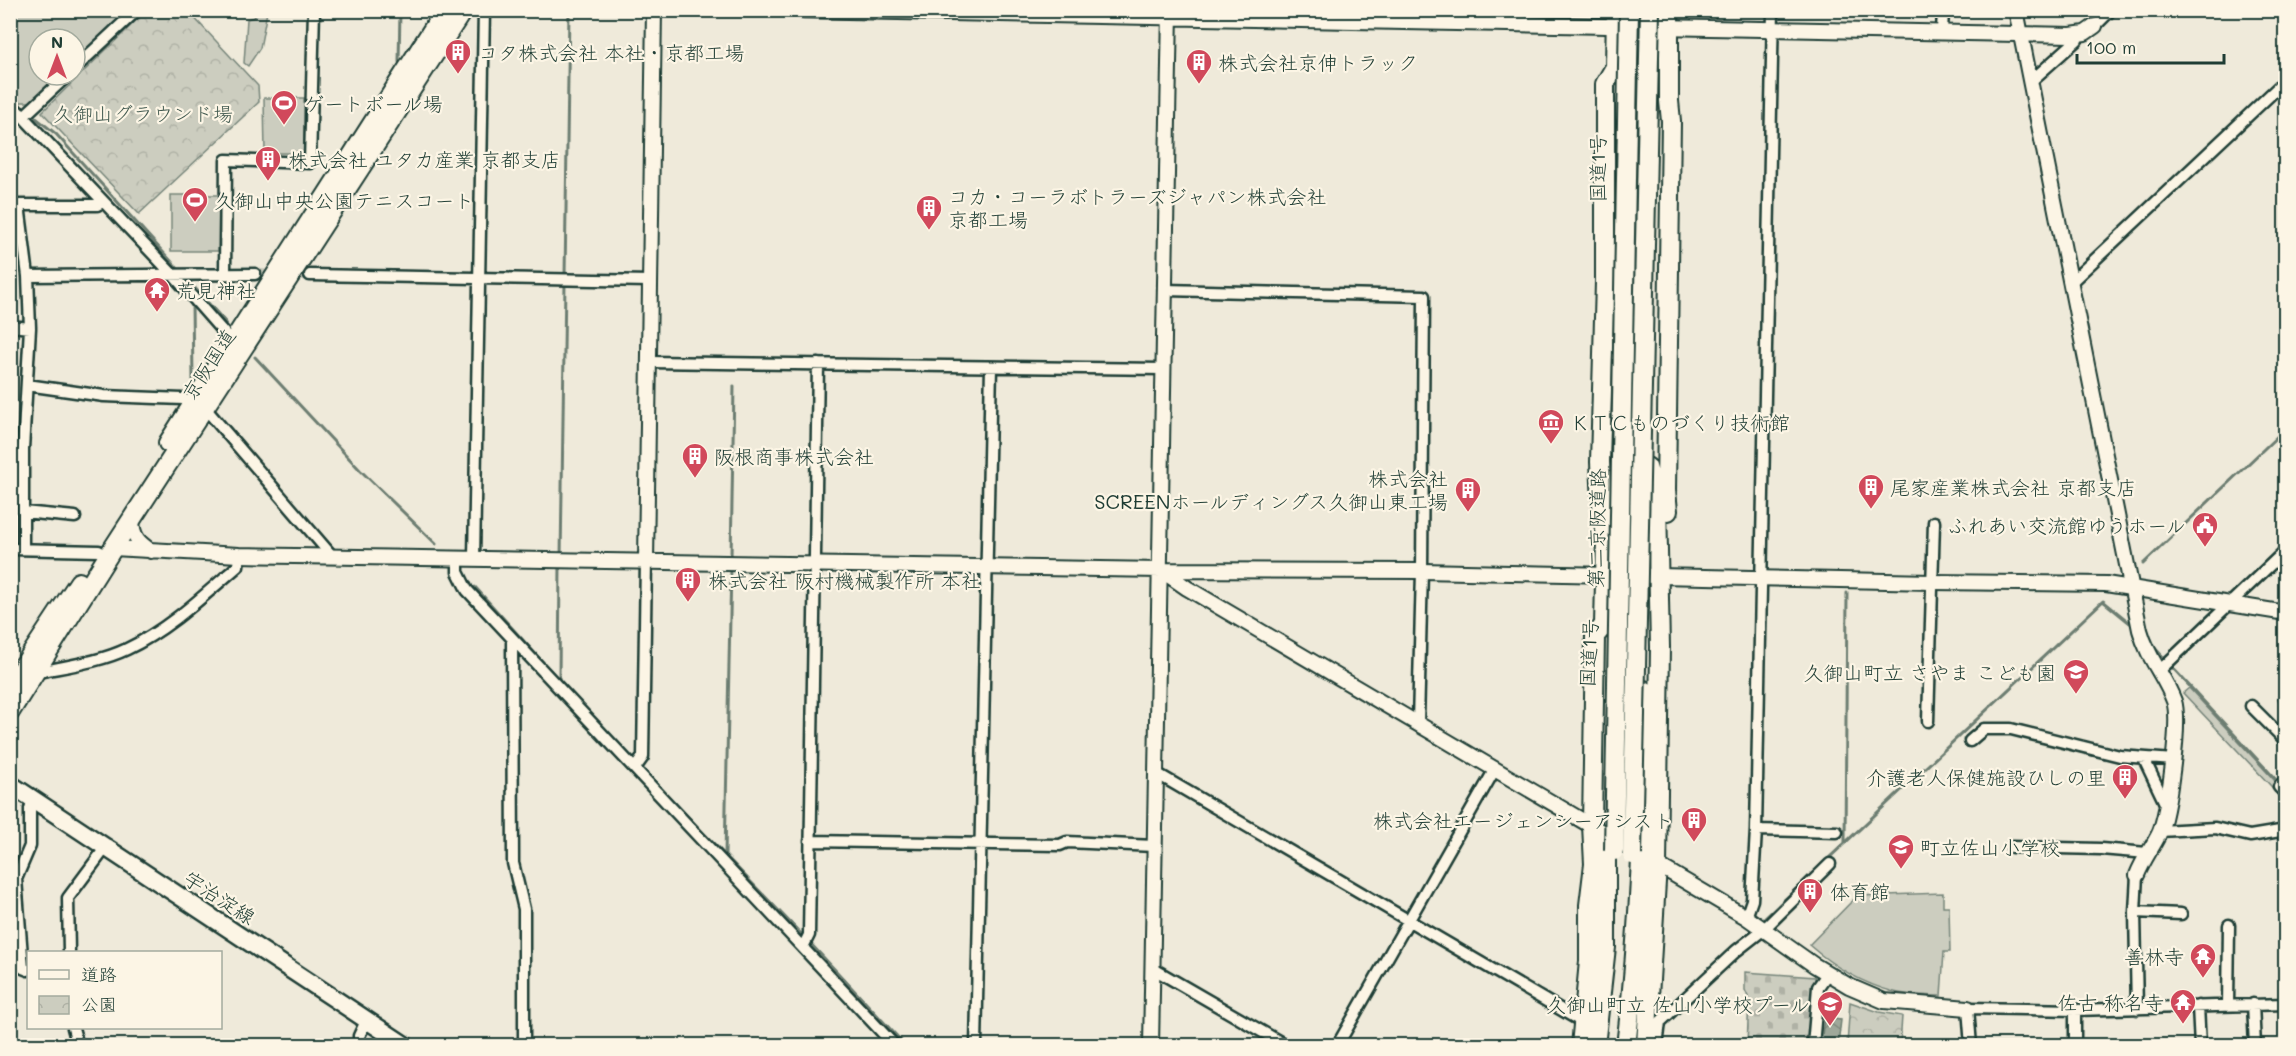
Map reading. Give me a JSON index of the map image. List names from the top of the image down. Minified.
{"streets":{"highway":["国道1号","京阪国道","第二京阪道路"],"main road":["宇治淀線"]},"crossings":[["国道1号","第二京阪道路"]],"parks":["久御山グラウンド場"],"places":{"building":["コタ株式会社 本社・京都工場","株式会社京伸トラック","株式会社 ユタカ産業 京都支店","コカ・コーラボトラーズジャパン株式会社 京都工場","阪根商事株式会社","尾家産業株式会社 京都支店","株式会社 SCREENホールディングス久御山東工場","株式会社 阪村機械製作所 本社","介護老人保健施設ひしの里","株式会社エージェンシーアシスト","体育館"],"sports":["ゲートボール場","久御山中央公園テニスコート"],"temple":["荒見神社","善林寺","佐古 称名寺"],"museum":["ＫＴＣものづくり技術館"],"public building":["ふれあい交流館ゆうホール"],"school or university":["久御山町立 さやま こども園","町立佐山小学校","久御山町立 佐山小学校プール"]},"legend":["道路","公園"],"scale_bar":"100 m","north":"top"}
